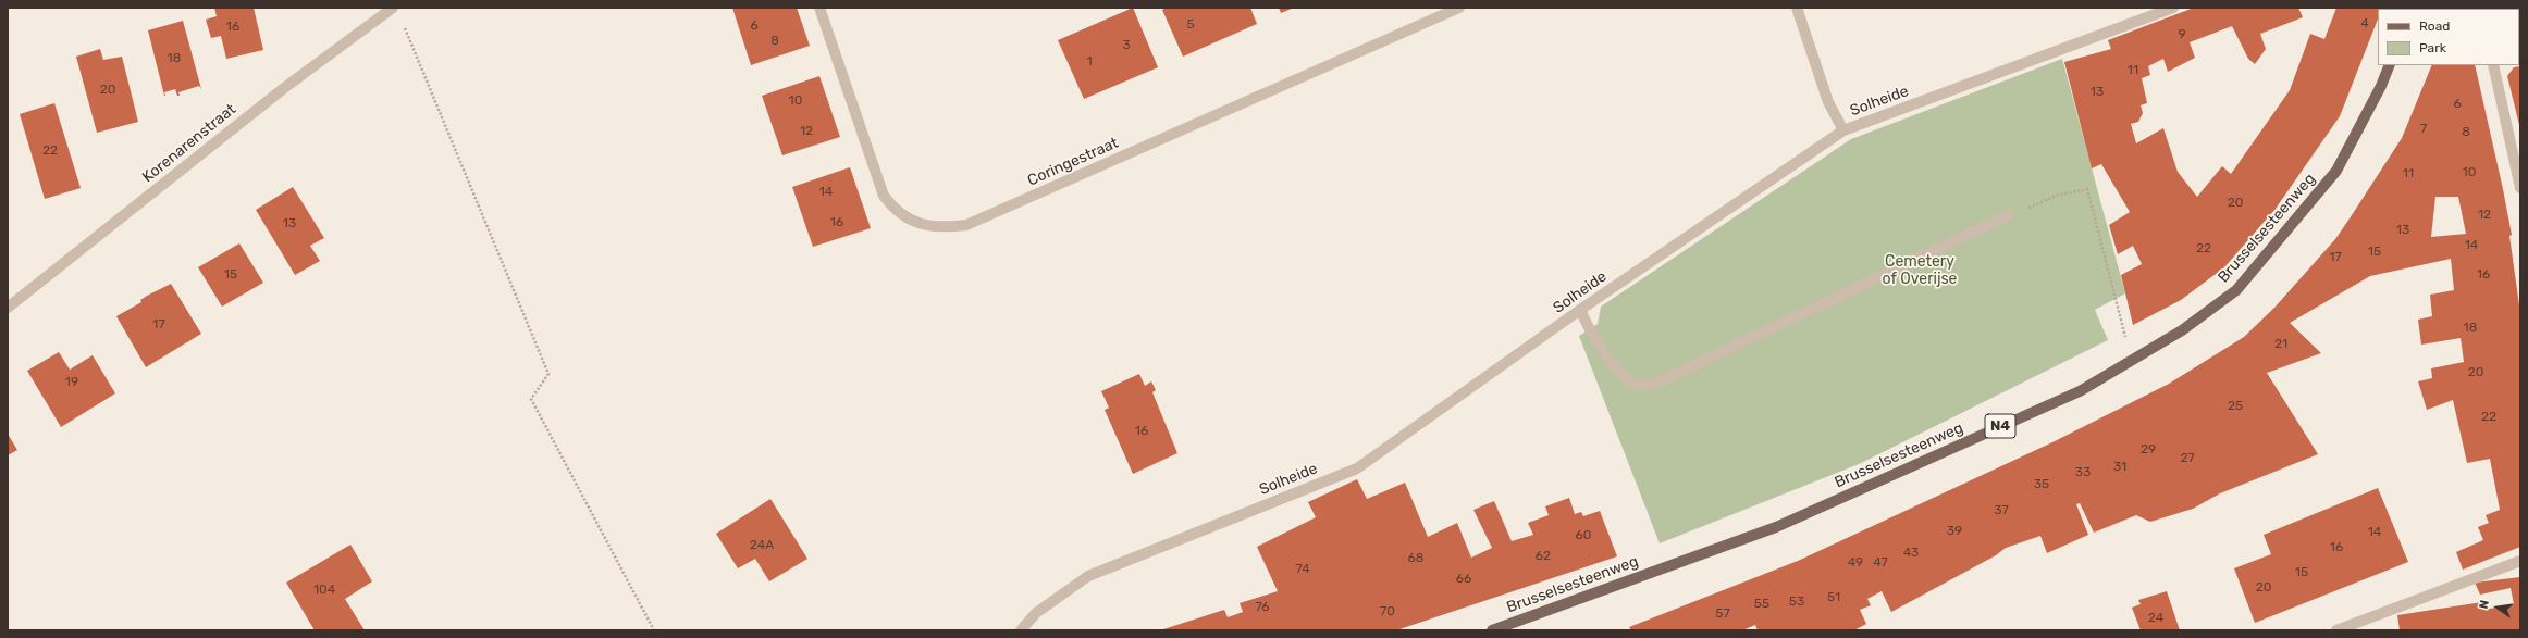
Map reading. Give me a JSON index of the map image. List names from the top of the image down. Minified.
{"streets":{"main road":["Brusselsesteenweg","N4"],"street":["Solheide","Korenarenstraat","Coringestraat"]},"parks":["Cemetery of Overijse"],"house_numbers":["4","5","6","16","9","8","3","18","1","11","20","13","10","6","7","12","8","22","10","11","14","20","12","16","13","13","14","22","15","17","15","16","17","18","21","20","19","25","22","16","29","27","31","33","35","37","39","14","60","24A","16","43","62","68","49","47","74","15","66","20","104","51","53","55","76","70","57","24"],"legend":["Road","Park"],"north":"left"}
